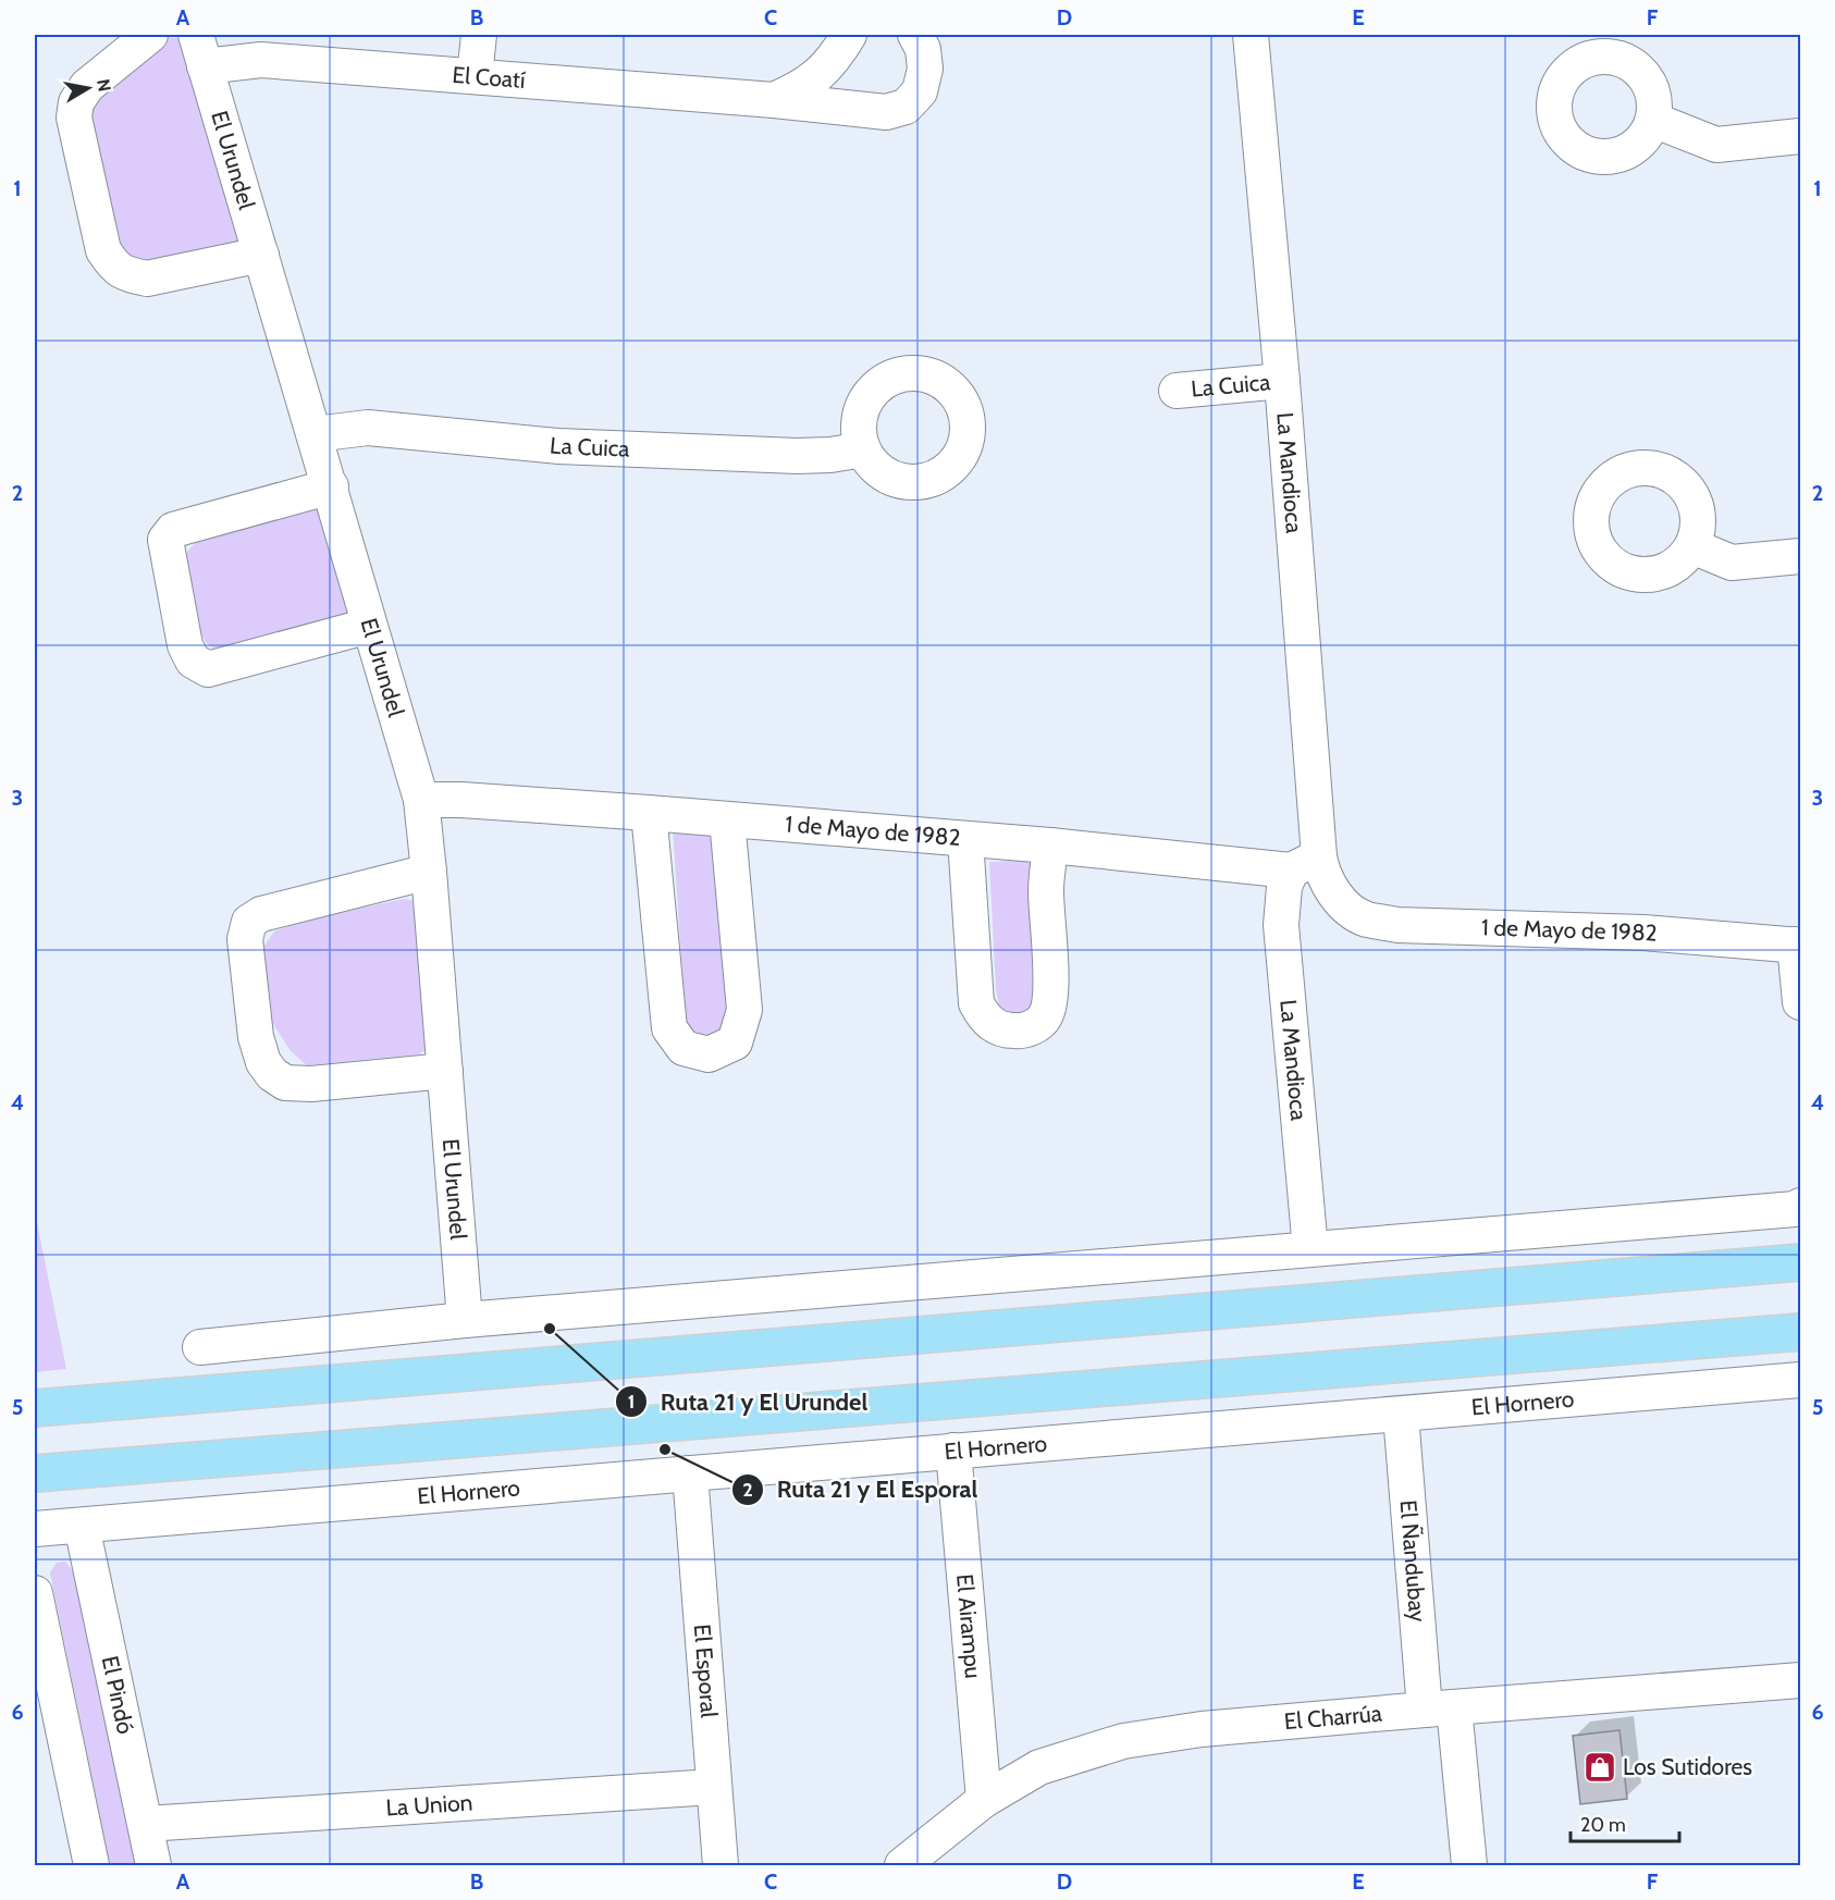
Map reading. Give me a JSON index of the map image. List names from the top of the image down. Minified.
{"streets":{"street":["El Coatí","El Urundel","La Cuica","La Mandioca","1 de Mayo de 1982","El Hornero","El Ñandubay","El Airampu","El Esporal","El Pindó","El Charrúa","La Union"]},"crossings":[["El Coatí","El Urundel"],["El Urundel","La Cuica"],["El Urundel","1 de Mayo de 1982"],["La Cuica","La Mandioca"],["La Mandioca","1 de Mayo de 1982"],["El Hornero","El Ñandubay"],["El Hornero","El Airampu"],["El Hornero","El Esporal"],["El Hornero","El Pindó"],["El Ñandubay","El Charrúa"],["El Airampu","El Charrúa"],["El Esporal","La Union"],["El Pindó","La Union"]],"places":{"other":["Ruta 21 y El Urundel","Ruta 21 y El Esporal"],"shop":["Los Sutidores"]},"scale_bar":"20 m","north":"right","grid":{"columns":["A","B","C","D","E","F"],"rows":["1","2","3","4","5","6"]}}
